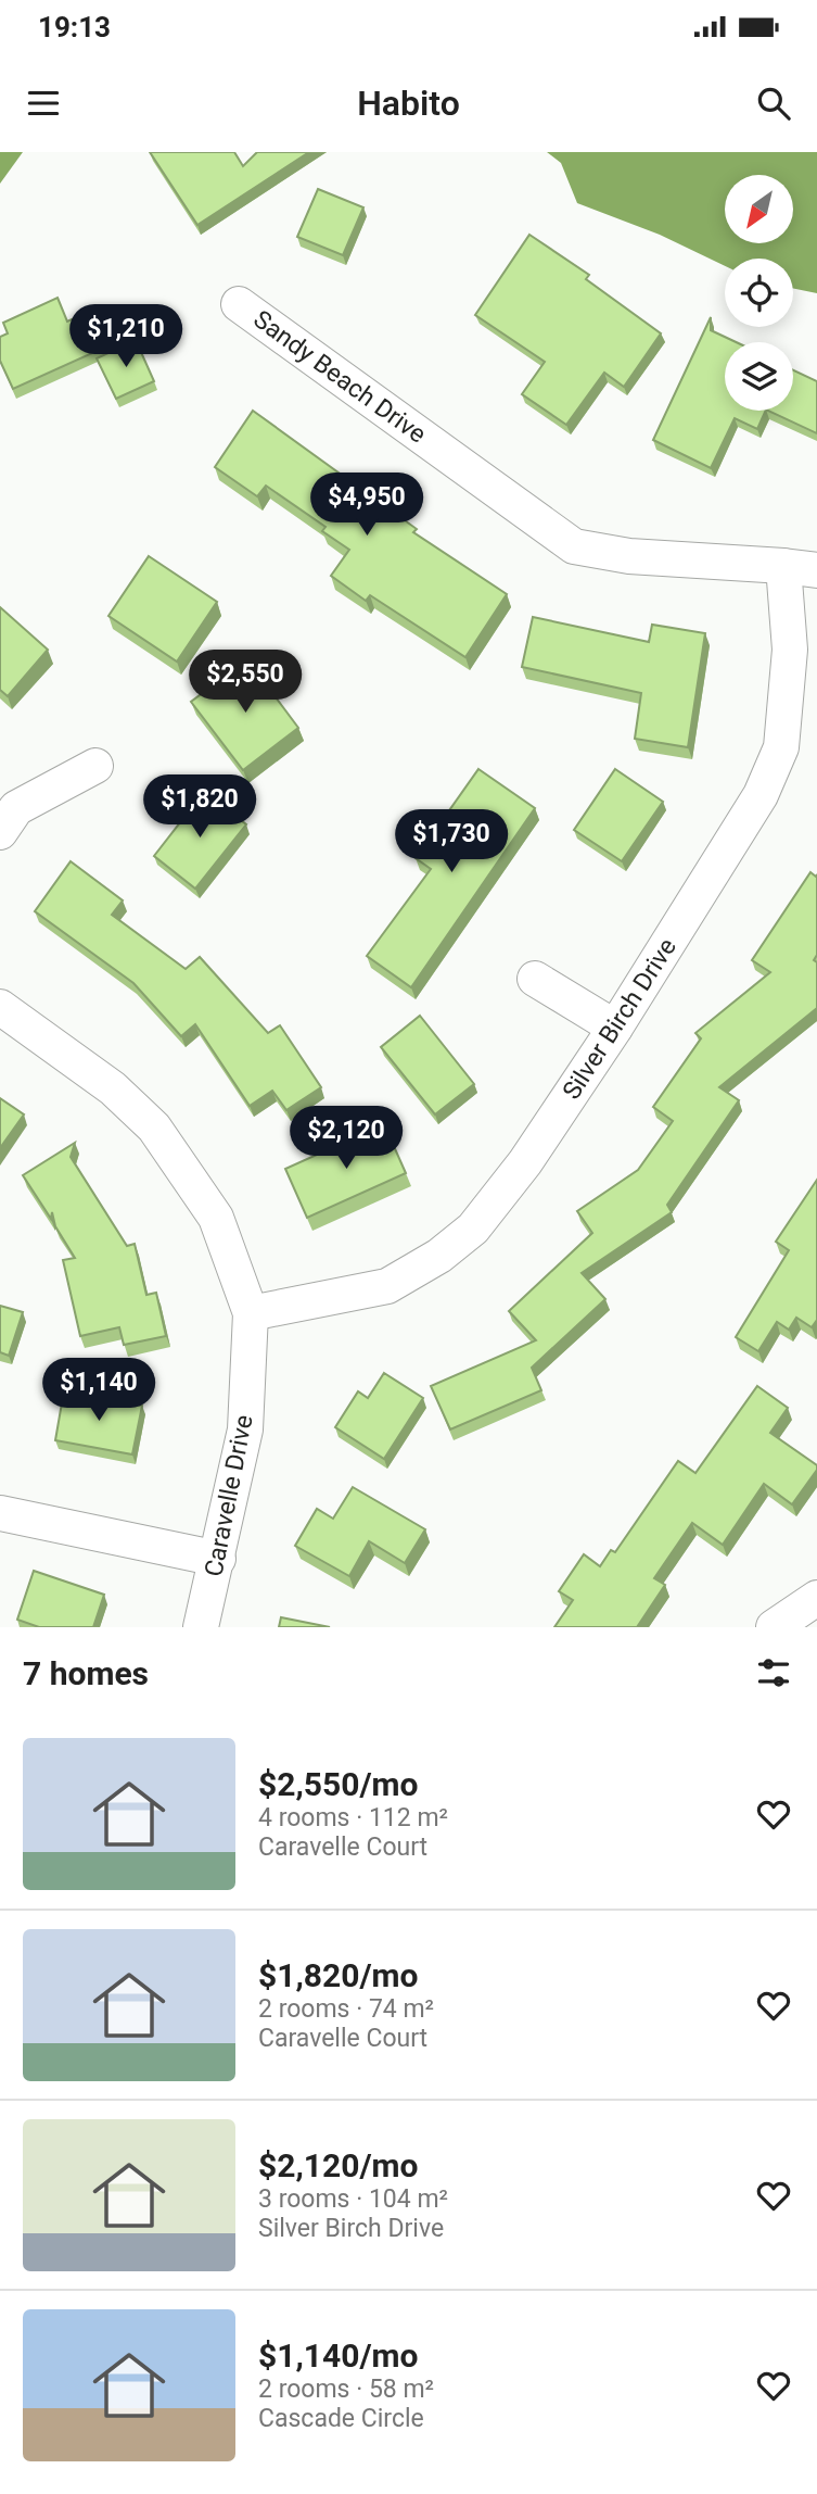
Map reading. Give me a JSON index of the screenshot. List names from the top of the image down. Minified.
{"streets":{"street":["Sandy Beach Drive","Silver Birch Drive","Caravelle Drive"]},"crossings":[["Sandy Beach Drive","Silver Birch Drive"],["Silver Birch Drive","Caravelle Drive"]],"north":"bottom left","page":{"status":"19:13","header":"Habito","price":["$1,210","$4,950","$2,550","$1,820","$1,730","$2,120","$1,140"],"heading":"7 homes","list":[{"name":"$2,550/mo","note":"4 rooms · 112 m² · Caravelle Court"},{"name":"$1,820/mo","note":"2 rooms · 74 m² · Caravelle Court"},{"name":"$2,120/mo","note":"3 rooms · 104 m² · Silver Birch Drive"},{"name":"$1,140/mo","note":"2 rooms · 58 m² · Cascade Circle"}]}}
